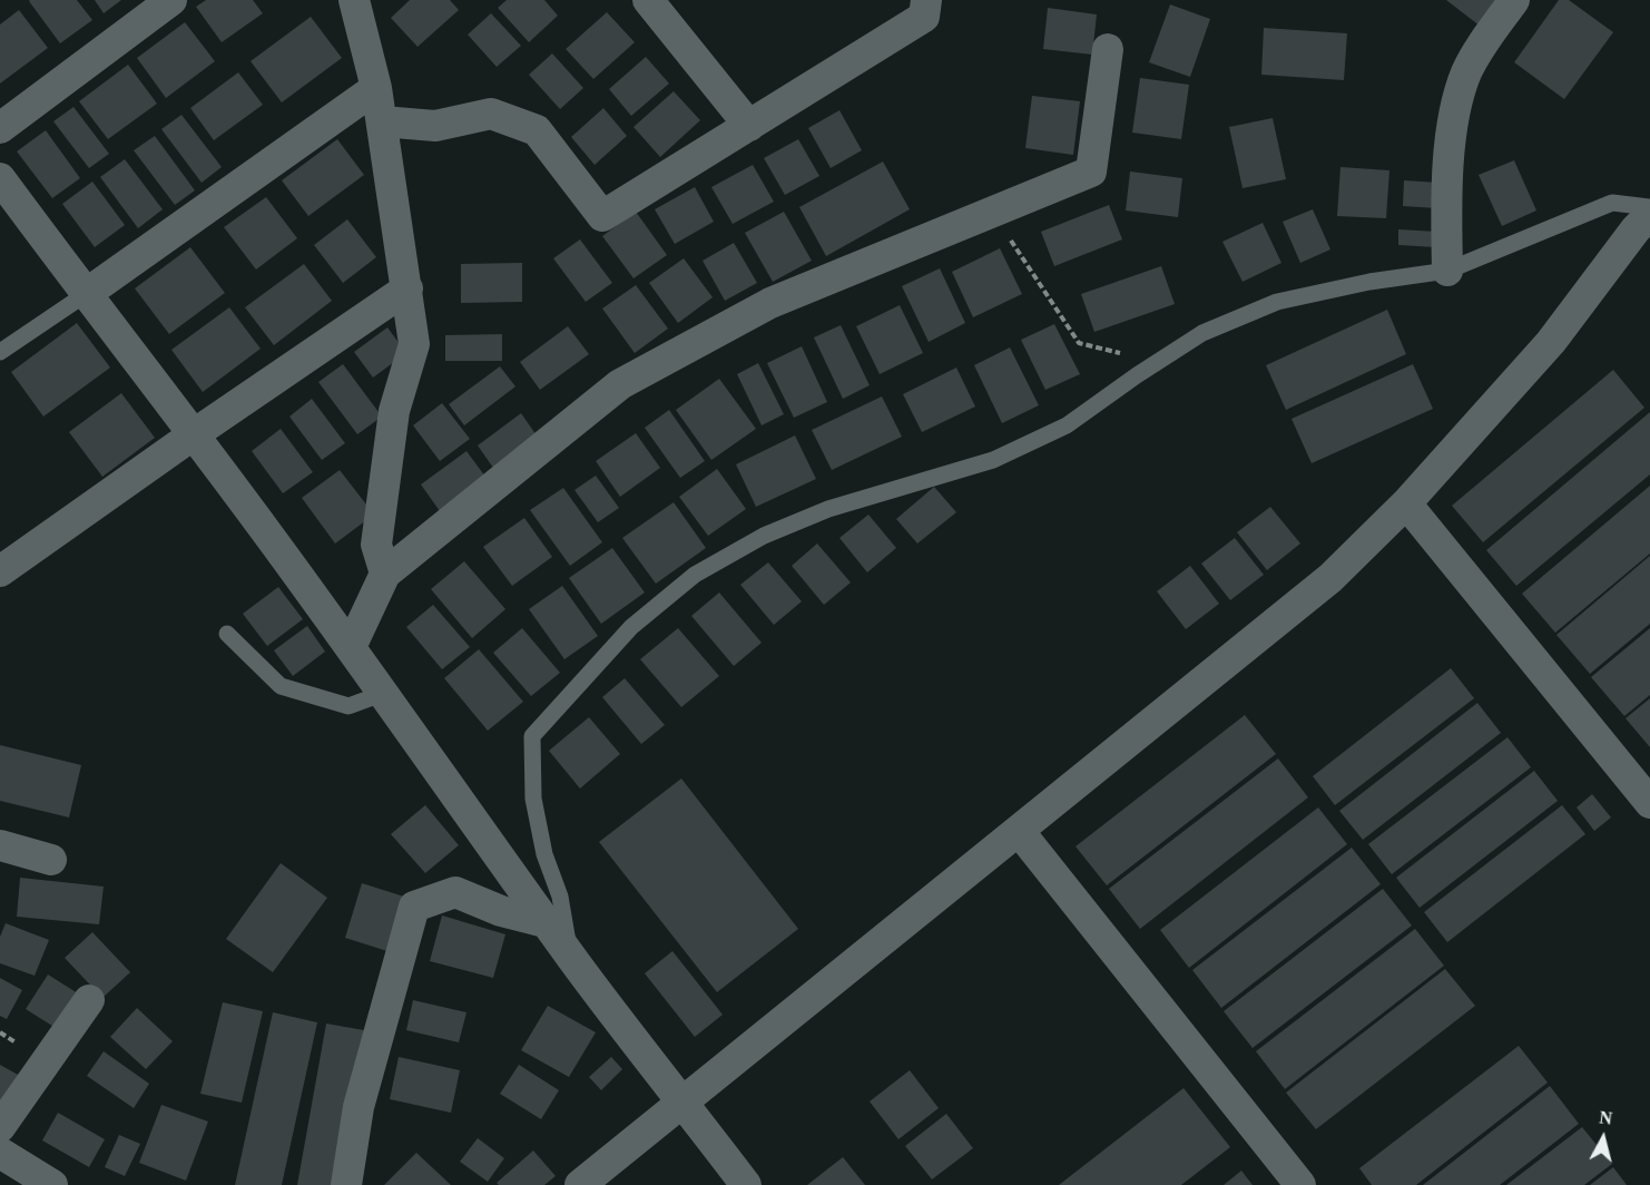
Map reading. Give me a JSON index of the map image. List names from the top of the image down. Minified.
{"north":"top"}
